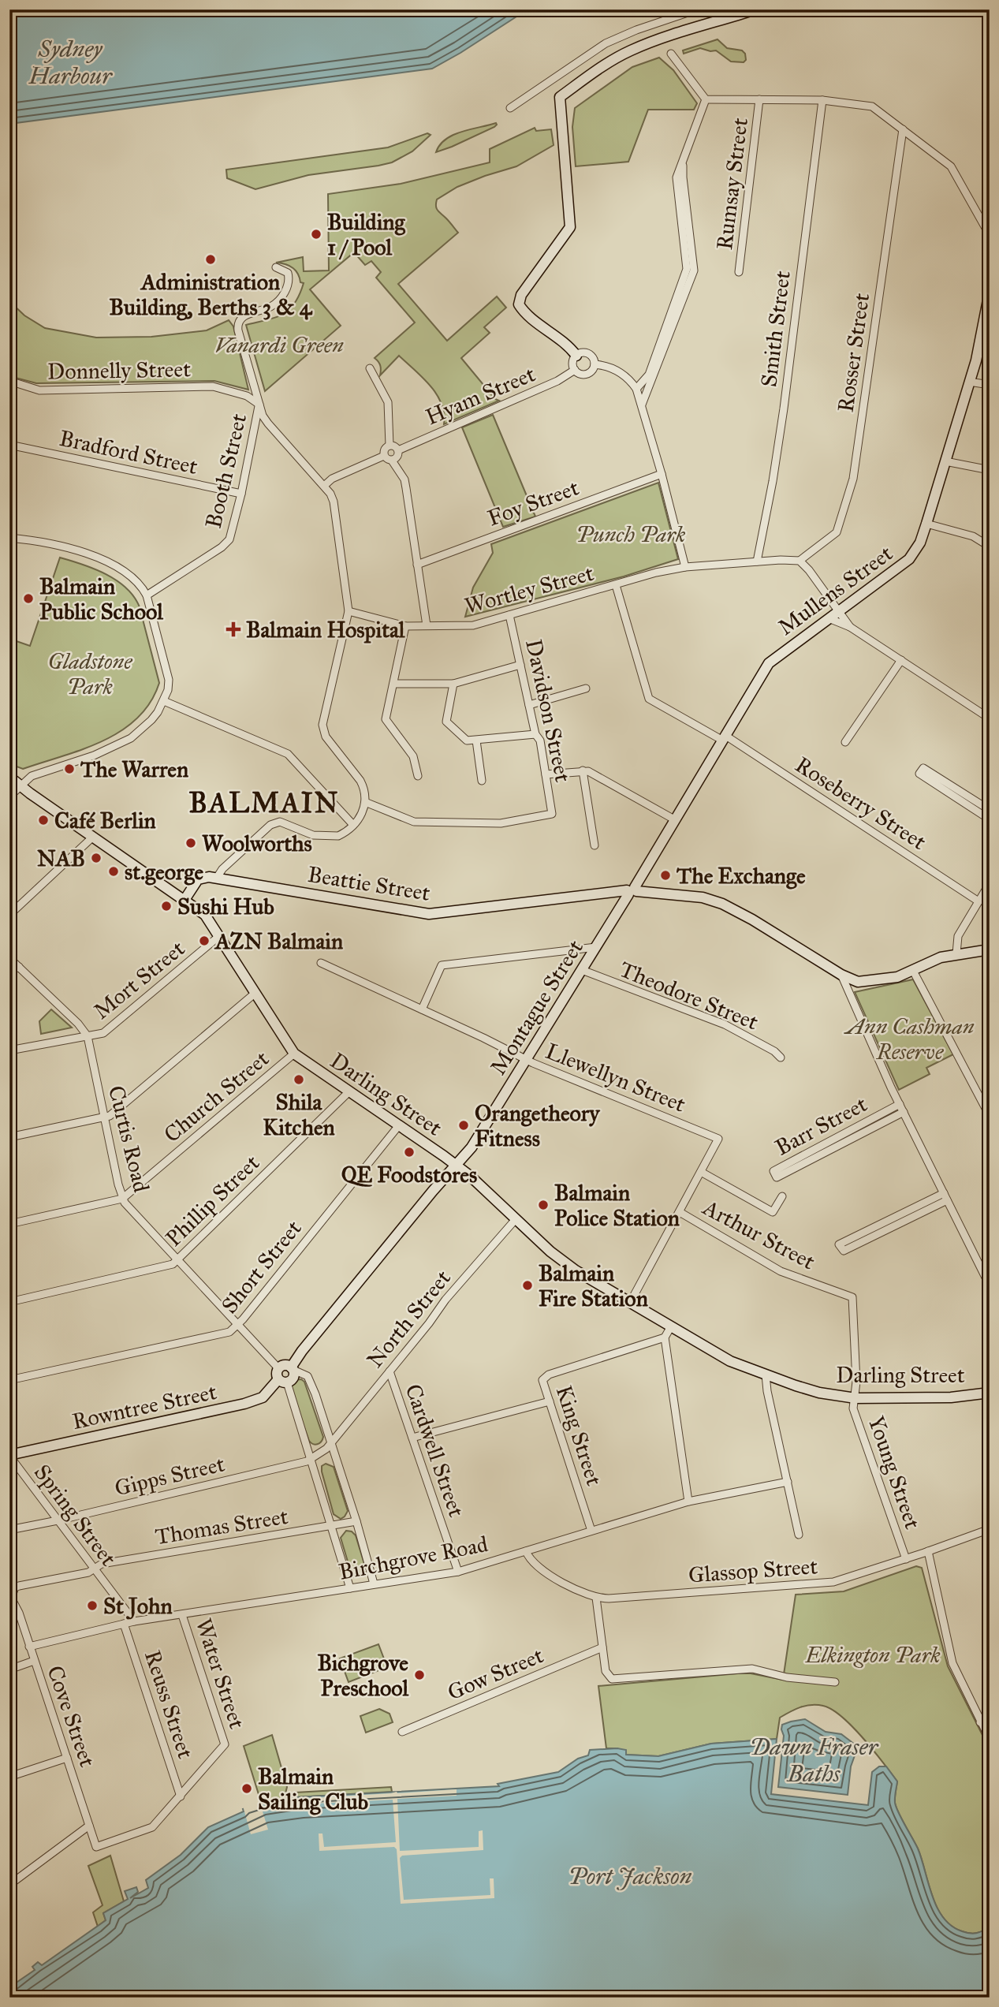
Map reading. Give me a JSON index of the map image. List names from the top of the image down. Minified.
{"streets":{"street":["Rumsay Street","Smith Street","Rosser Street","Donnelly Street","Hyam Street","Bradford Street","Booth Street","Foy Street","Wortley Street","Mullens Street","Davidson Street","Roseberry Street","Beattie Street","Mort Street","Theodore Street","Montague Street","Llewellyn Street","Darling Street","Church Street","Barr Street","Curtis Road","Phillip Street","Arthur Street","Short Street","North Street","Rowntree Street","King Street","Cardwell Street","Young Street","Gipps Street","Spring Street","Thomas Street","Birchgrove Road","Glassop Street","Water Street","Gow Street","Reuss Street","Cove Street"]},"crossings":[["Smith Street","Wortley Street"],["Rosser Street","Wortley Street"],["Donnelly Street","Booth Street"],["Bradford Street","Booth Street"],["Wortley Street","Davidson Street"],["Wortley Street","Roseberry Street"],["Mullens Street","Roseberry Street"],["Mullens Street","Beattie Street"],["Mullens Street","Montague Street"],["Beattie Street","Montague Street"],["Beattie Street","Darling Street"],["Mort Street","Darling Street"],["Mort Street","Curtis Road"],["Theodore Street","Montague Street"],["Montague Street","Llewellyn Street"],["Montague Street","Darling Street"],["Darling Street","Church Street"],["Darling Street","Phillip Street"],["Darling Street","Arthur Street"],["Darling Street","Short Street"],["Darling Street","North Street"],["Darling Street","Young Street"],["Church Street","Curtis Road"],["Curtis Road","Phillip Street"],["Curtis Road","Short Street"],["Curtis Road","Rowntree Street"],["Arthur Street","Young Street"],["North Street","Cardwell Street"],["North Street","Gipps Street"],["Rowntree Street","Spring Street"],["King Street","Birchgrove Road"],["Cardwell Street","Birchgrove Road"],["Young Street","Glassop Street"],["Gipps Street","Spring Street"],["Spring Street","Thomas Street"],["Spring Street","Birchgrove Road"],["Thomas Street","Cove Street"],["Birchgrove Road","Glassop Street"],["Birchgrove Road","Water Street"],["Birchgrove Road","Reuss Street"],["Birchgrove Road","Cove Street"],["Water Street","Reuss Street"],["Water Street","Cove Street"],["Reuss Street","Cove Street"]],"districts":["BALMAIN"],"water":["Sydney Harbour","Dawn Fraser Baths","Port Jackson"],"parks":["Vanardi Green","Punch Park","Gladstone Park","Ann Cashman Reserve","Elkington Park"],"places":{"other":["Building 1 / Pool","Administration Building, Berths 3 & 4","Balmain Public School","The Warren","Café Berlin","Woolworths","NAB","st.george","The Exchange","Sushi Hub","AZN Balmain","Shila Kitchen","Orangetheory Fitness","QE Foodstores","Balmain Police Station","Balmain Fire Station","St John","Bichgrove Preschool","Balmain Sailing Club"],"health":["Balmain Hospital"]}}
